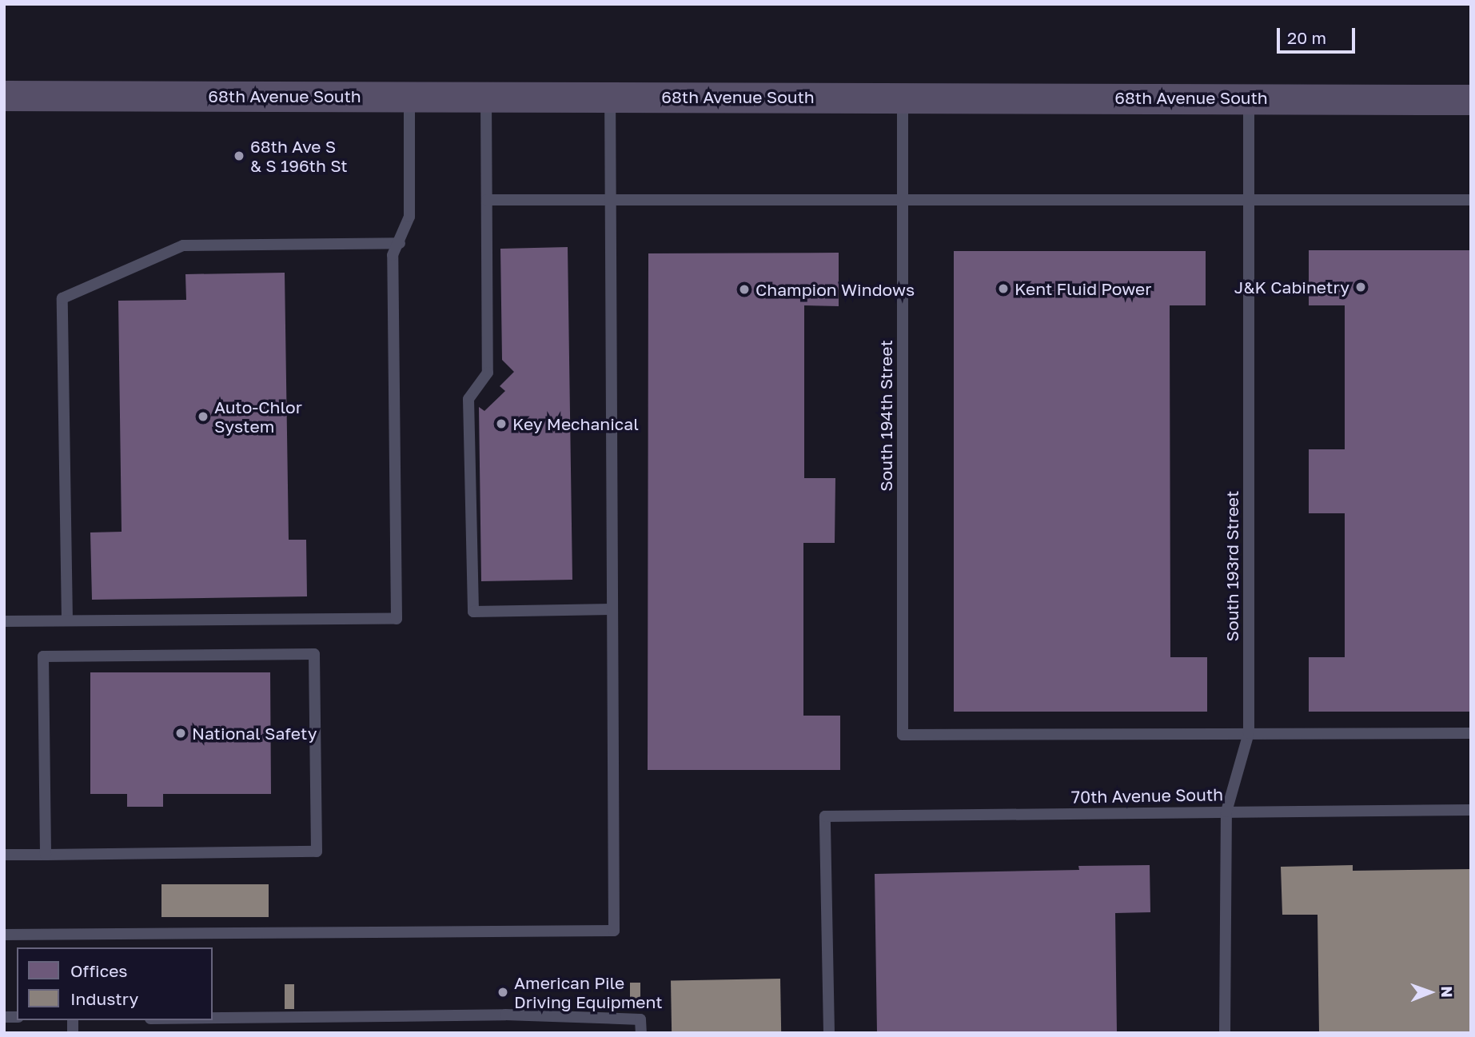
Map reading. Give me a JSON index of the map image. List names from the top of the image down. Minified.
{"streets":{"main road":["68th Avenue South"],"lane":["South 194th Street","South 193rd Street","70th Avenue South"]},"crossings":[["68th Avenue South","South 194th Street"],["68th Avenue South","South 193rd Street"],["South 194th Street","South 193rd Street"],["South 193rd Street","70th Avenue South"]],"places":["68th Ave S & S 196th St","J&K Cabinetry","Kent Fluid Power","Champion Windows","Auto-Chlor System","Key Mechanical","National Safety","American Pile Driving Equipment"],"legend":["Offices","Industry"],"scale_bar":"20 m","north":"right"}
